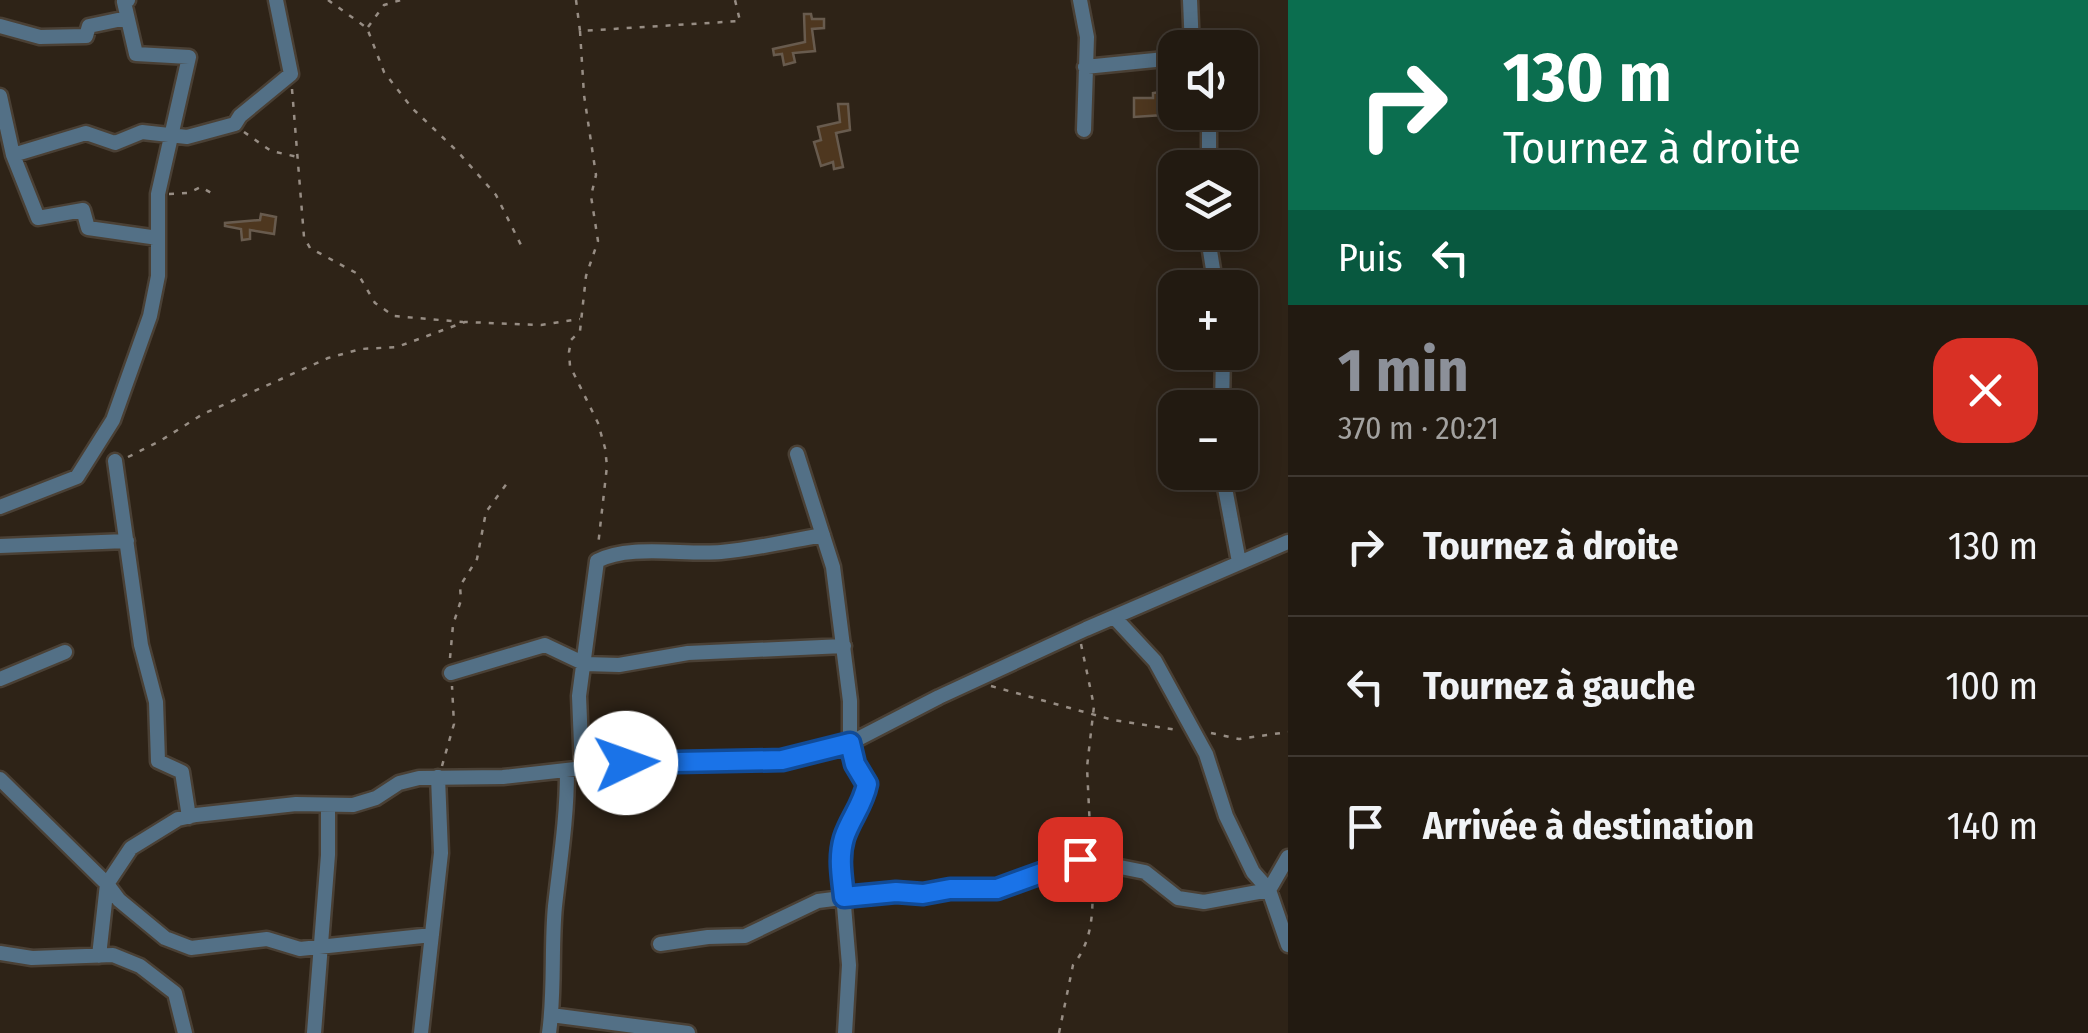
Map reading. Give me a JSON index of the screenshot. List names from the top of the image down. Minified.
{"page":{"turn":["130 m","Tournez à droite"],"map_buttons":["+","−"],"then":"Puis","heading":["1 min","370 m · 20:21"],"list":[{"name":"Tournez à droite","value":"130 m"},{"name":"Tournez à gauche","value":"100 m"},{"name":"Arrivée à destination","value":"140 m"}]}}
